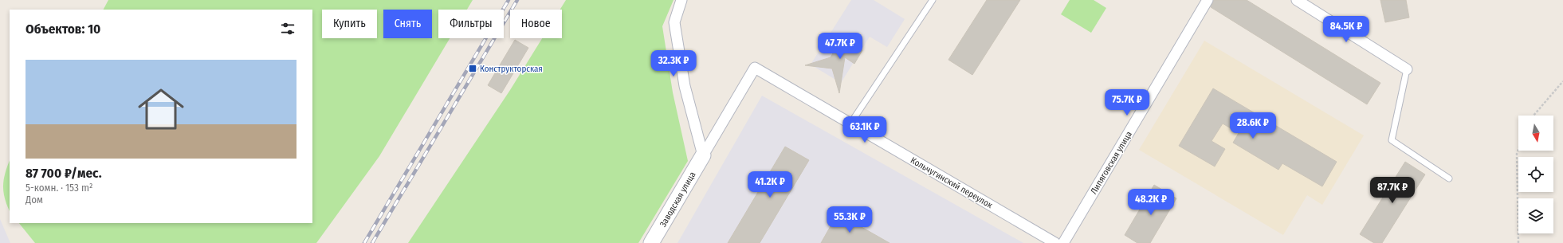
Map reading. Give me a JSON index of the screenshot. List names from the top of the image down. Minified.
{"streets":{"street":["Липяговская улица","Кольчугинский переулок","Заводская улица"]},"crossings":[["Кольчугинский переулок","Заводская улица"]],"places":{"transit":["Конструкторская"]},"north":"bottom","page":{"chip":["Купить","Снять","Фильтры","Новое"],"heading":"Объектов: 10","price":["84.5K ₽","47.7K ₽","32.3K ₽","75.7K ₽","28.6K ₽","63.1K ₽","41.2K ₽","87.7K ₽","48.2K ₽","55.3K ₽"],"list":[{"name":"87 700 ₽/мес.","note":"5-комн. · 153 m² · Дом"}]}}
